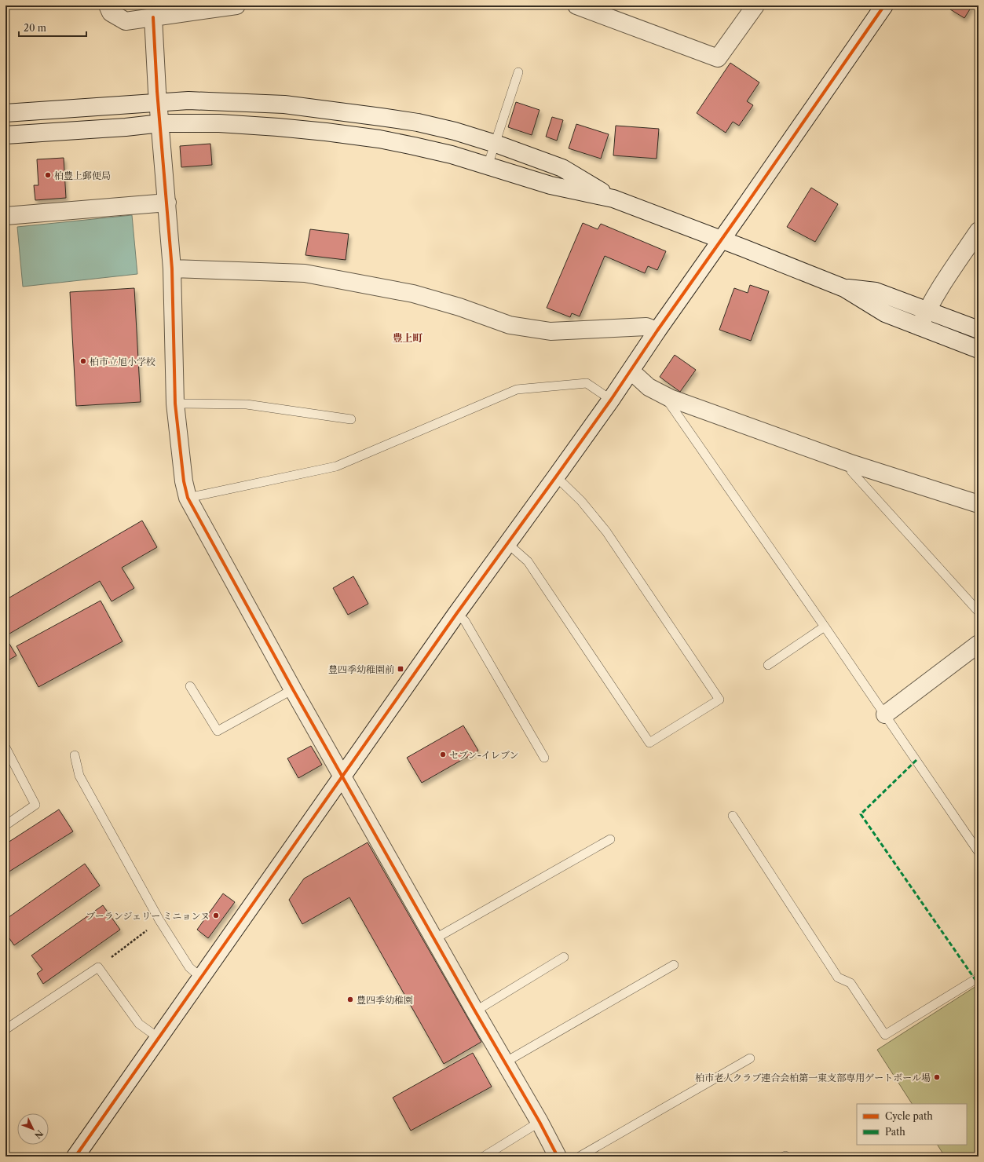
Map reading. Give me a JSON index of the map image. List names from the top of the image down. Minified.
{"districts":["豊上町"],"places":{"other":["柏豊上郵便局","柏市立旭小学校","セブン-イレブン","ブーランジェリー ミニョンヌ","豊四季幼稚園","柏市老人クラブ連合会柏第一東支部専用ゲートボール場"],"transit":["豊四季幼稚園前"]},"legend":["Cycle path","Path"],"scale_bar":"20 m","north":"bottom right"}
